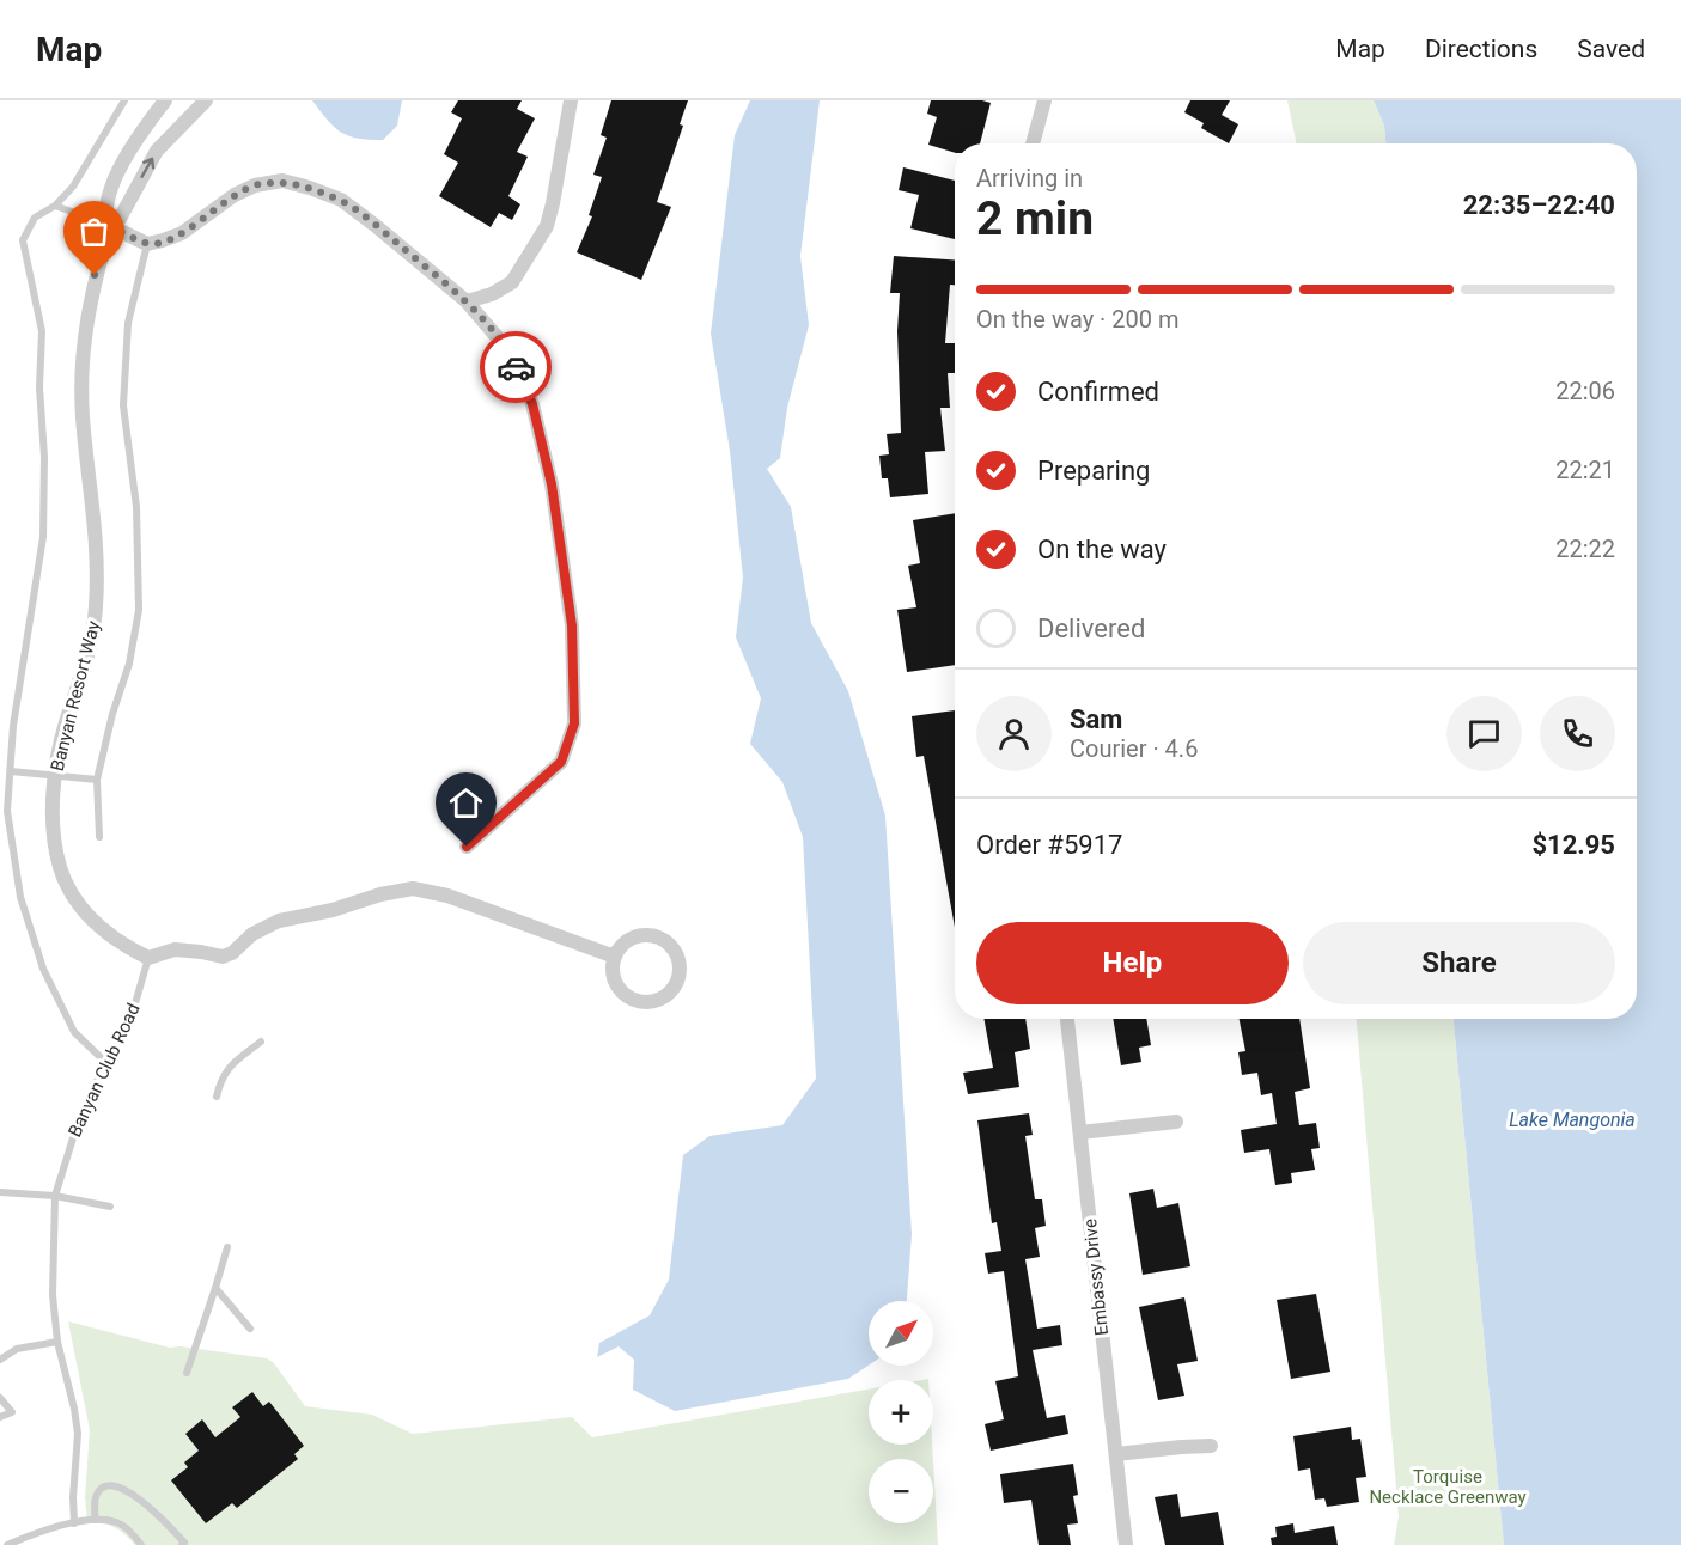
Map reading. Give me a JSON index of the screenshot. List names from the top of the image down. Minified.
{"streets":{"street":["Banyan Resort Way","Embassy Drive"],"lane":["Banyan Club Road"]},"crossings":[["Banyan Resort Way","Banyan Club Road"]],"water":["Lake Mangonia"],"parks":["Torquise Necklace Greenway"],"north":"top right","page":{"header":"Map","nav":["Map","Directions","Saved"],"heading":["2 min","Arriving in","22:35–22:40"],"panel":["Sam","Courier · 4.6","Order #5917","$12.95"],"bar":"On the way · 200 m","list":[["Confirmed","22:06"],["Preparing","22:21"],["On the way","22:22"],"Delivered"],"buttons":["Help","Share"],"map_buttons":["+","−"]}}
